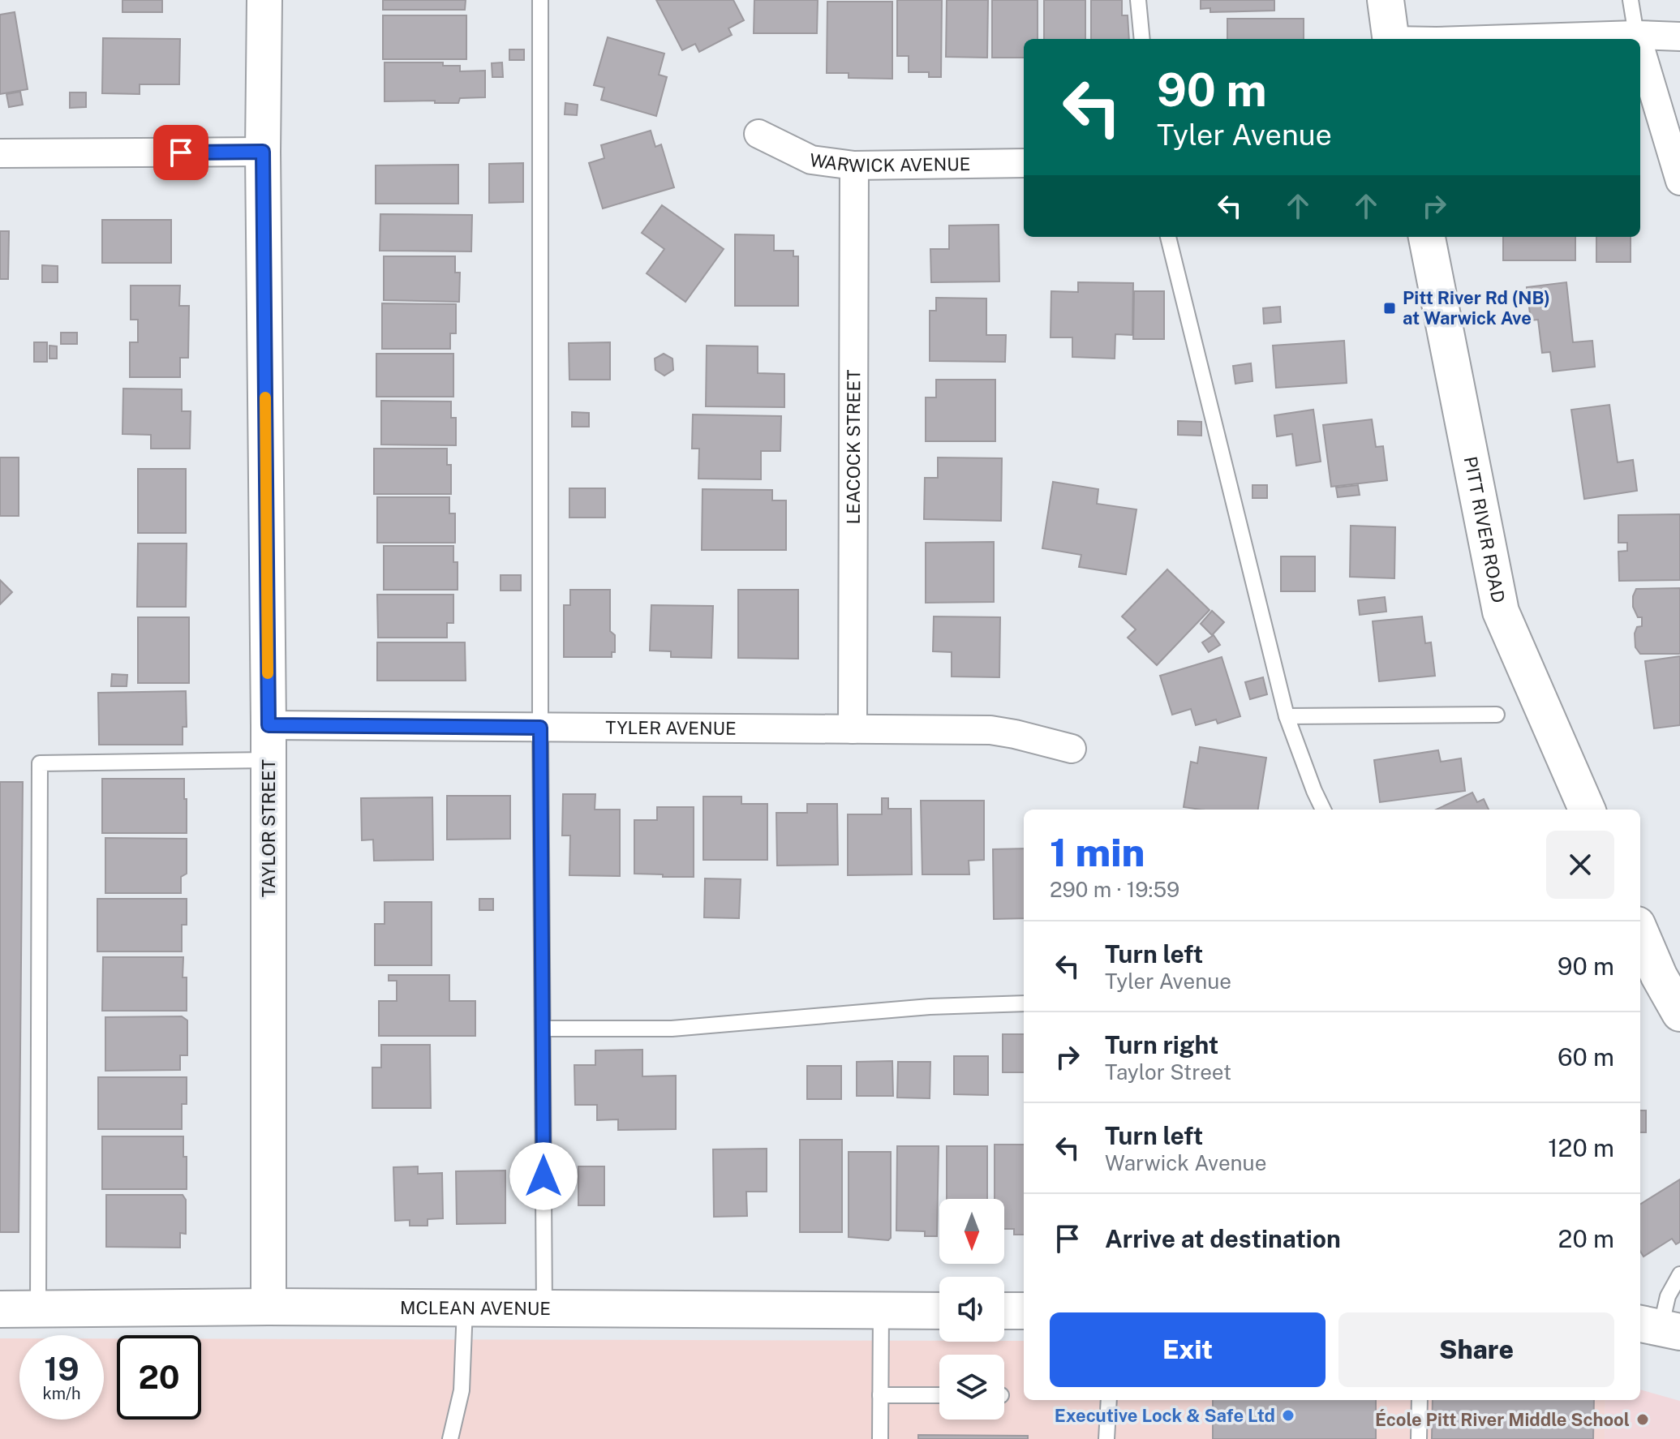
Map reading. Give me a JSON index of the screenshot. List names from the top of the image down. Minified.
{"streets":{"main road":["PITT RIVER ROAD","MCLEAN AVENUE"],"street":["WARWICK AVENUE","LEACOCK STREET","TYLER AVENUE","TAYLOR STREET"]},"crossings":[["WARWICK AVENUE","LEACOCK STREET"],["LEACOCK STREET","TYLER AVENUE"],["TYLER AVENUE","TAYLOR STREET"],["TAYLOR STREET","MCLEAN AVENUE"]],"places":{"transit":["Pitt River Rd (NB) at Warwick Ave"],"other":["Executive Lock & Safe Ltd","École Pitt River Middle School"]},"north":"bottom","page":{"turn":["90 m","Tyler Avenue"],"heading":["1 min","290 m · 19:59"],"list":[{"name":"Turn left","note":"Tyler Avenue","value":"90 m"},{"name":"Turn right","note":"Taylor Street","value":"60 m"},{"name":"Turn left","note":"Warwick Avenue","value":"120 m"},{"name":"Arrive at destination","value":"20 m"}],"buttons":["Exit","Share"],"speed":"19 km/h","limit":"20"}}
